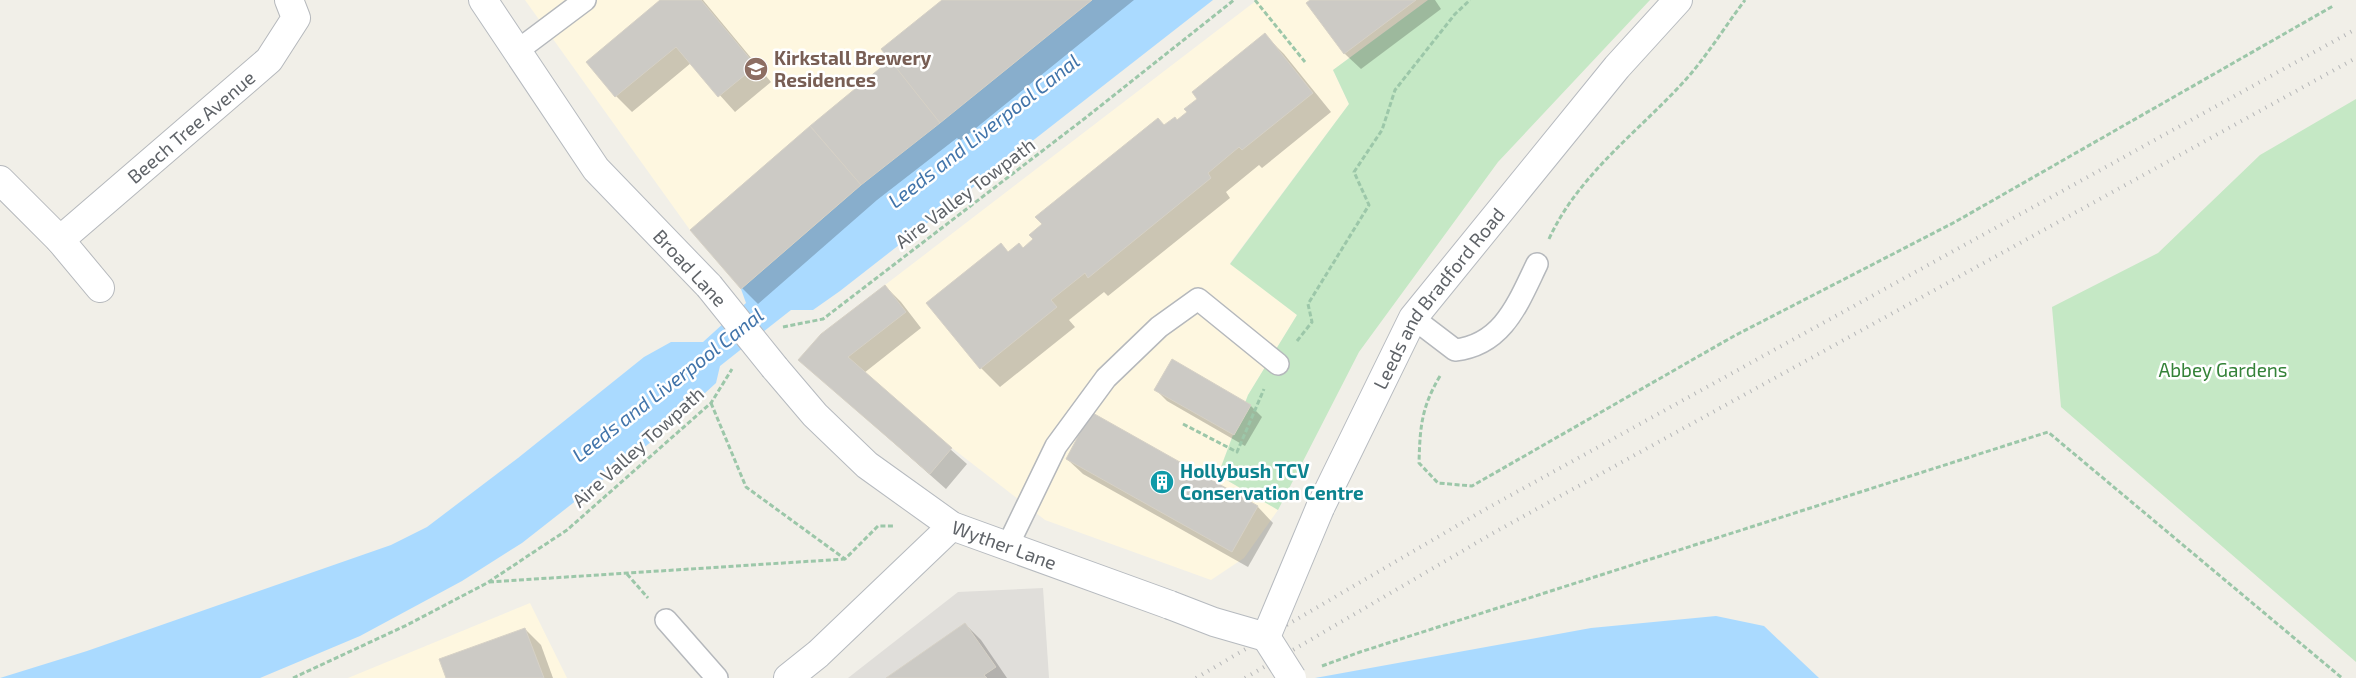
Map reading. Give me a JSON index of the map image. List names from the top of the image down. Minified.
{"streets":{"street":["Beech Tree Avenue","Broad Lane","Leeds and Bradford Road","Wyther Lane"],"path":["Aire Valley Towpath"]},"crossings":[["Broad Lane","Wyther Lane"],["Leeds and Bradford Road","Wyther Lane"]],"water":["Leeds and Liverpool Canal"],"parks":["Abbey Gardens"],"places":{"school or university":["Kirkstall Brewery Residences"],"building":["Hollybush TCV Conservation Centre"]}}
